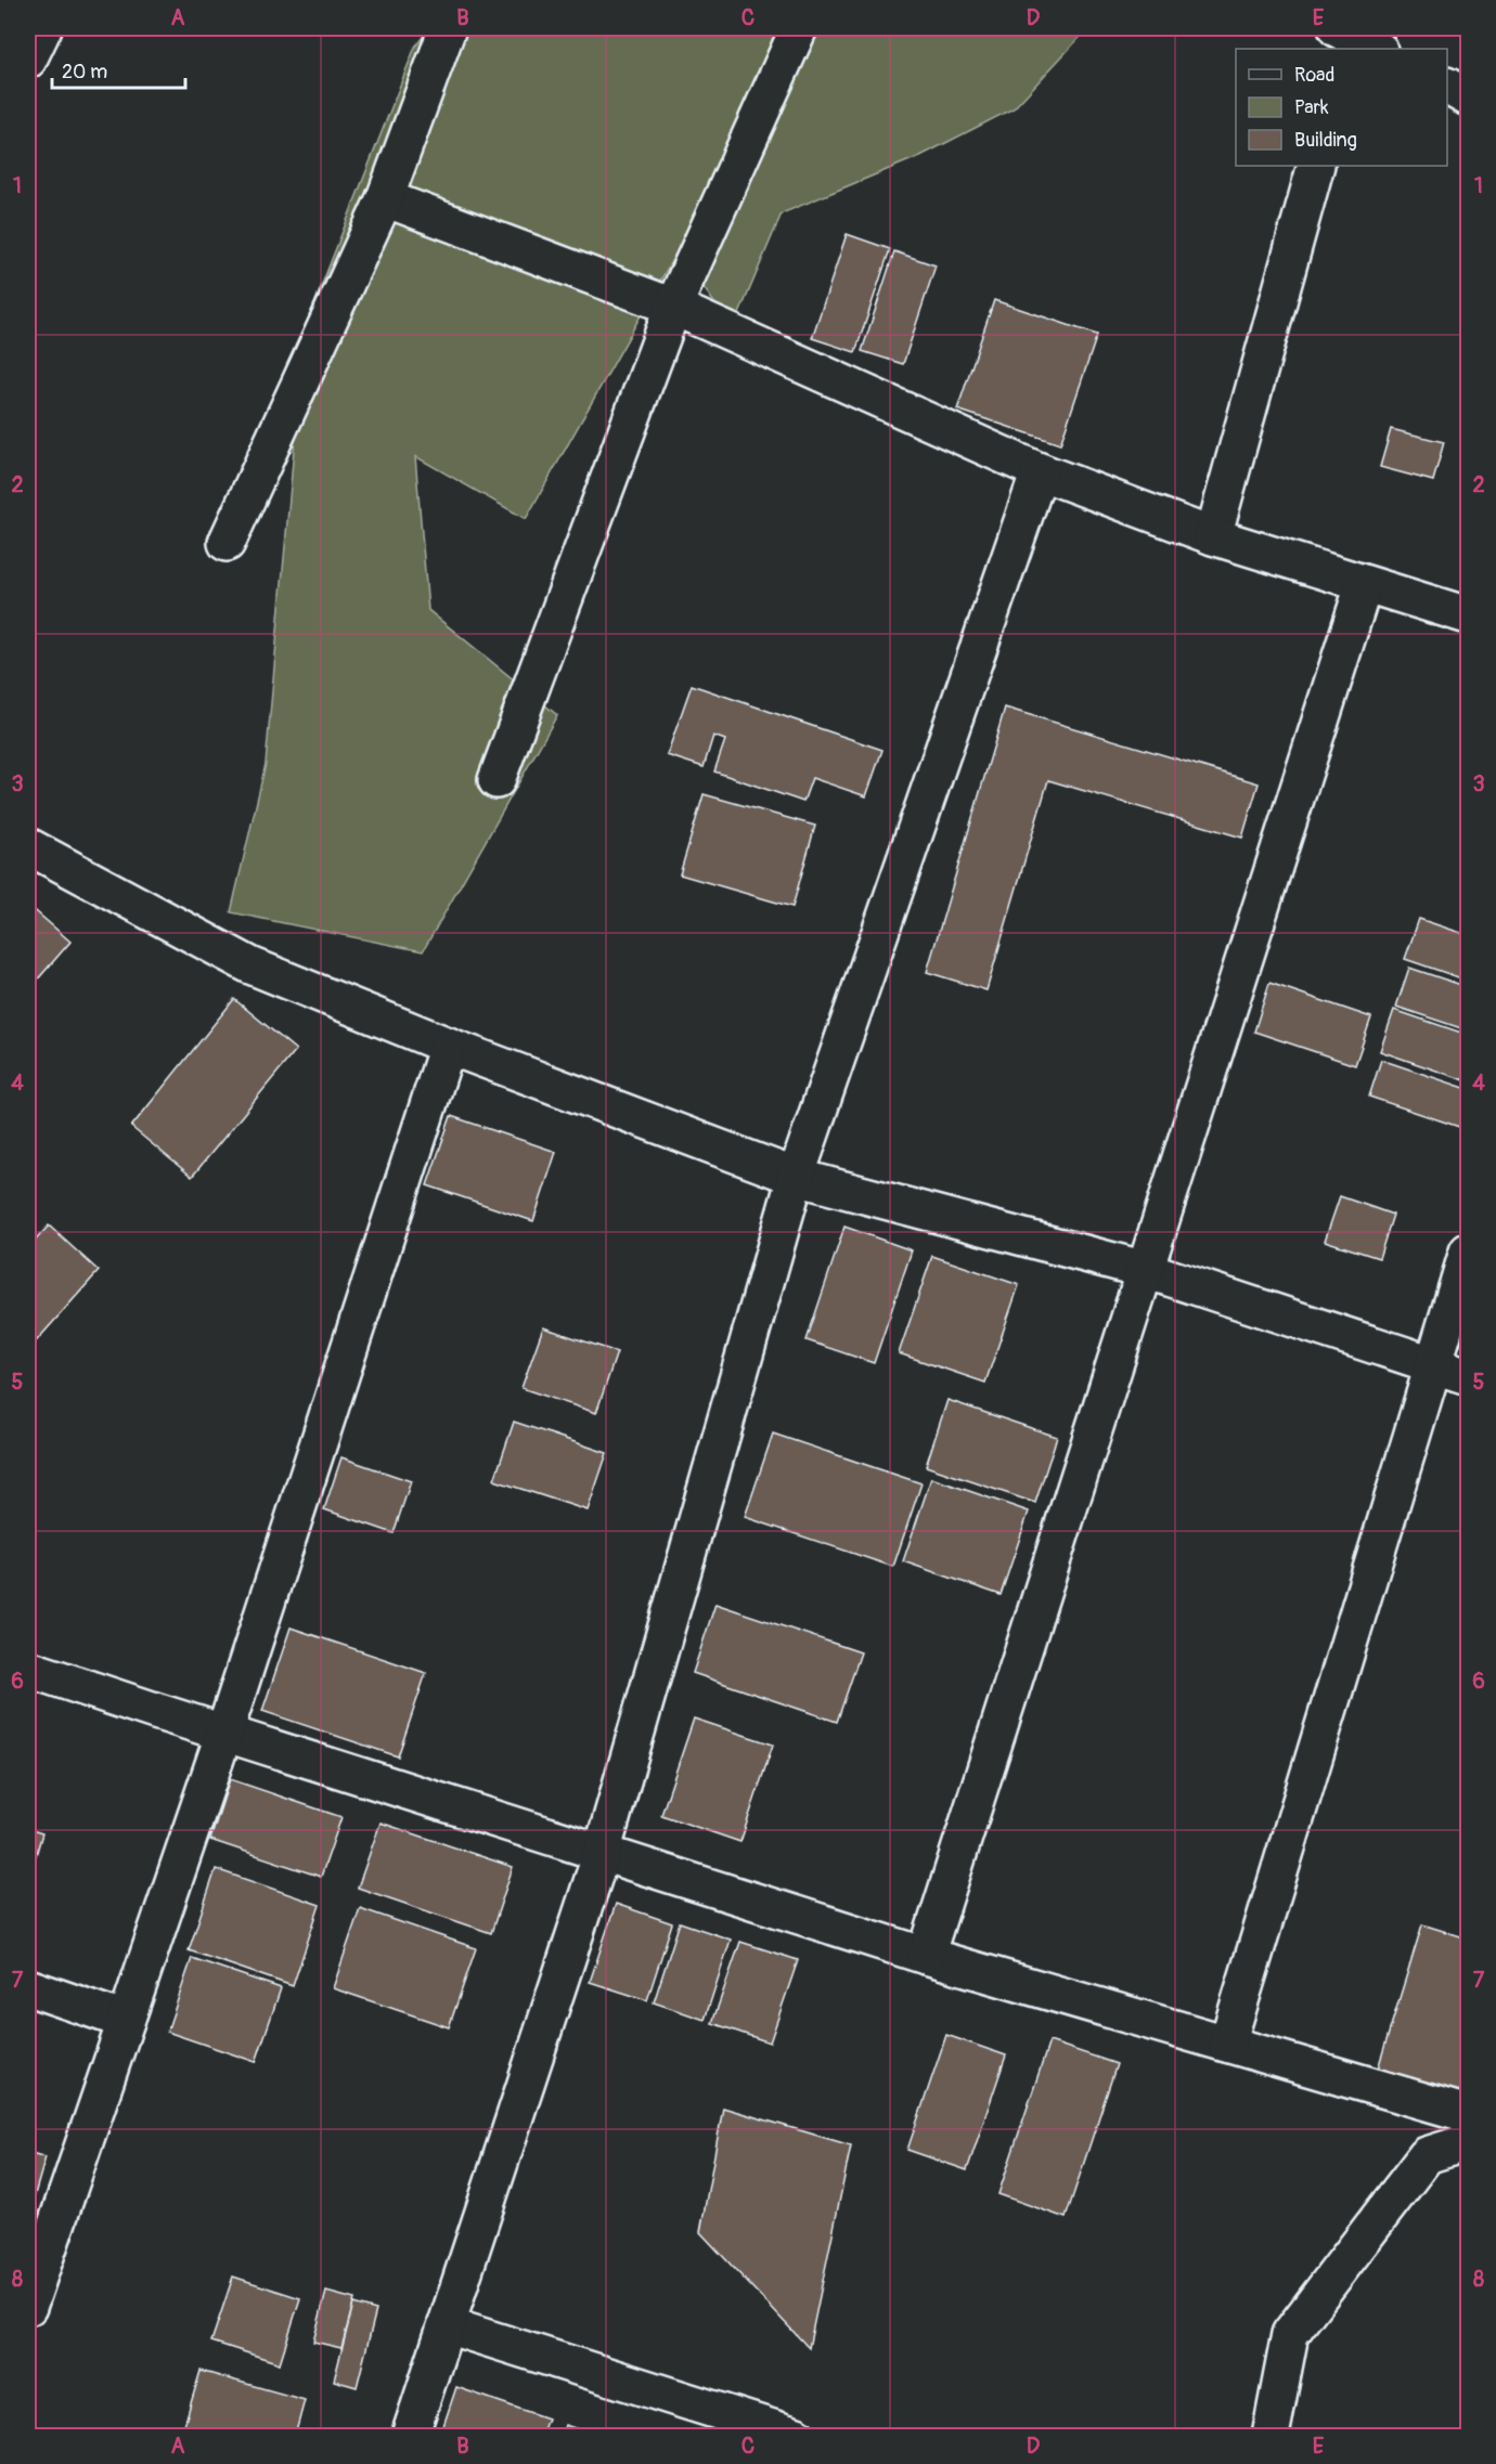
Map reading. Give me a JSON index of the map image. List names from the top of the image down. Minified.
{"legend":["Road","Park","Building"],"scale_bar":"20 m","grid":{"columns":["A","B","C","D","E"],"rows":["1","2","3","4","5","6","7","8"]}}
